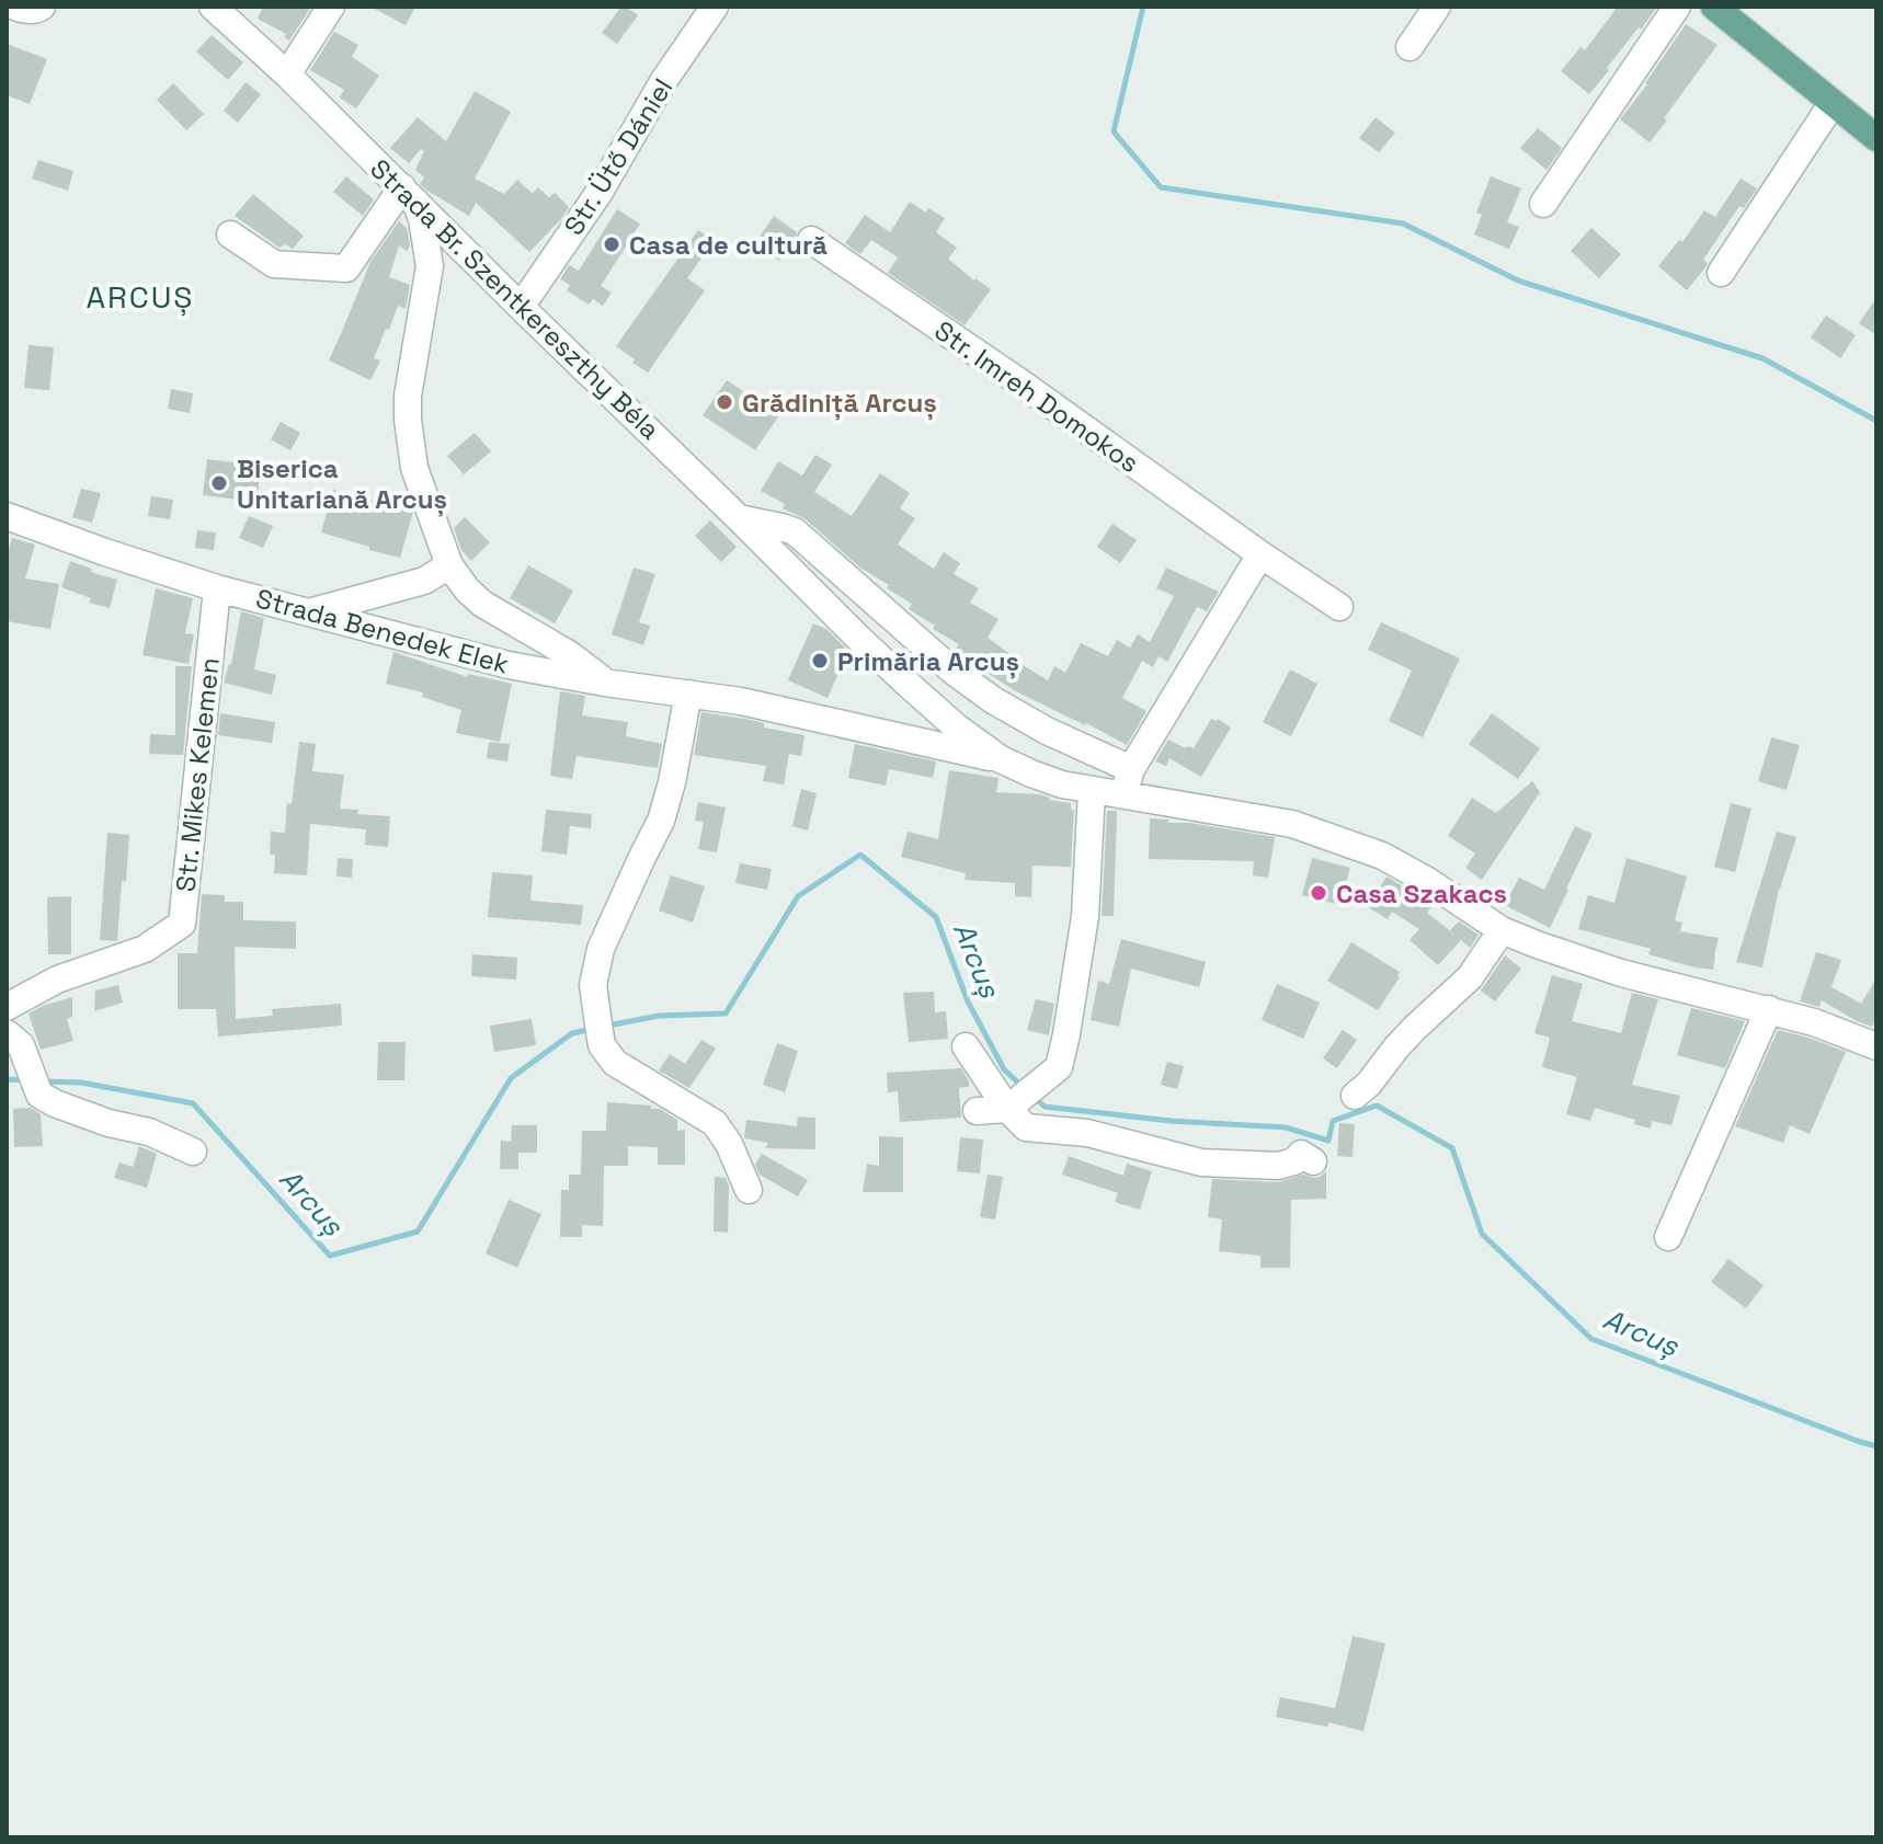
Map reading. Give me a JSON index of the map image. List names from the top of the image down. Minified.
{"streets":{"street":["Str. Ütő Dániel","Strada Br. Szentkereszthy Béla","Str. Imreh Domokos","Strada Benedek Elek","Str. Mikes Kelemen"]},"crossings":[["Str. Ütő Dániel","Strada Br. Szentkereszthy Béla"],["Strada Br. Szentkereszthy Béla","Strada Benedek Elek"],["Strada Benedek Elek","Str. Mikes Kelemen"]],"districts":["ARCUȘ"],"water":["Arcuș"],"places":["Casa de cultură","Grădiniță Arcuș","Biserica Unitariană Arcuș","Primăria Arcuș","Casa Szakacs"]}
